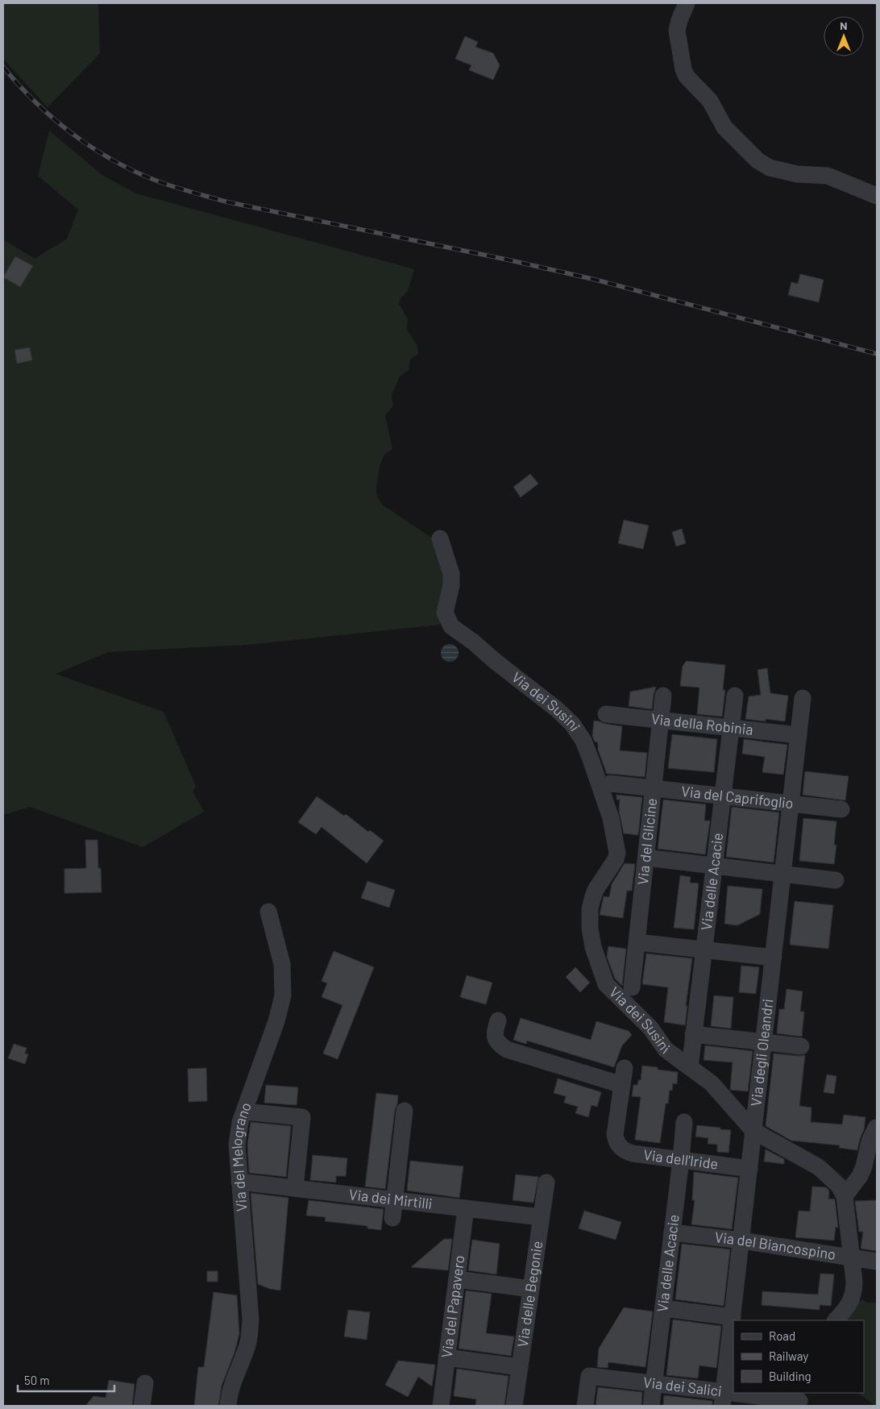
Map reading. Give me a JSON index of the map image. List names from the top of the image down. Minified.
{"streets":{"street":["Via dei Susini","Via della Robinia","Via del Caprifoglio","Via del Glicine","Via delle Acacie","Via degli Oleandri","Via del Melograno","Via dell'Iride","Via dei Mirtilli","Via del Biancospino","Via delle Begonie","Via del Papavero","Via dei Salici"]},"crossings":[["Via dei Susini","Via delle Acacie"],["Via dei Susini","Via degli Oleandri"],["Via dei Susini","Via del Biancospino"],["Via della Robinia","Via del Glicine"],["Via della Robinia","Via delle Acacie"],["Via della Robinia","Via degli Oleandri"],["Via del Caprifoglio","Via del Glicine"],["Via del Caprifoglio","Via delle Acacie"],["Via del Caprifoglio","Via degli Oleandri"],["Via delle Acacie","Via dell'Iride"],["Via delle Acacie","Via del Biancospino"],["Via delle Acacie","Via dei Salici"],["Via degli Oleandri","Via dell'Iride"],["Via degli Oleandri","Via del Biancospino"],["Via degli Oleandri","Via dei Salici"],["Via del Melograno","Via dei Mirtilli"],["Via dei Mirtilli","Via delle Begonie"],["Via dei Mirtilli","Via del Papavero"]],"legend":["Road","Railway","Building"],"scale_bar":"50 m","north":"top"}
